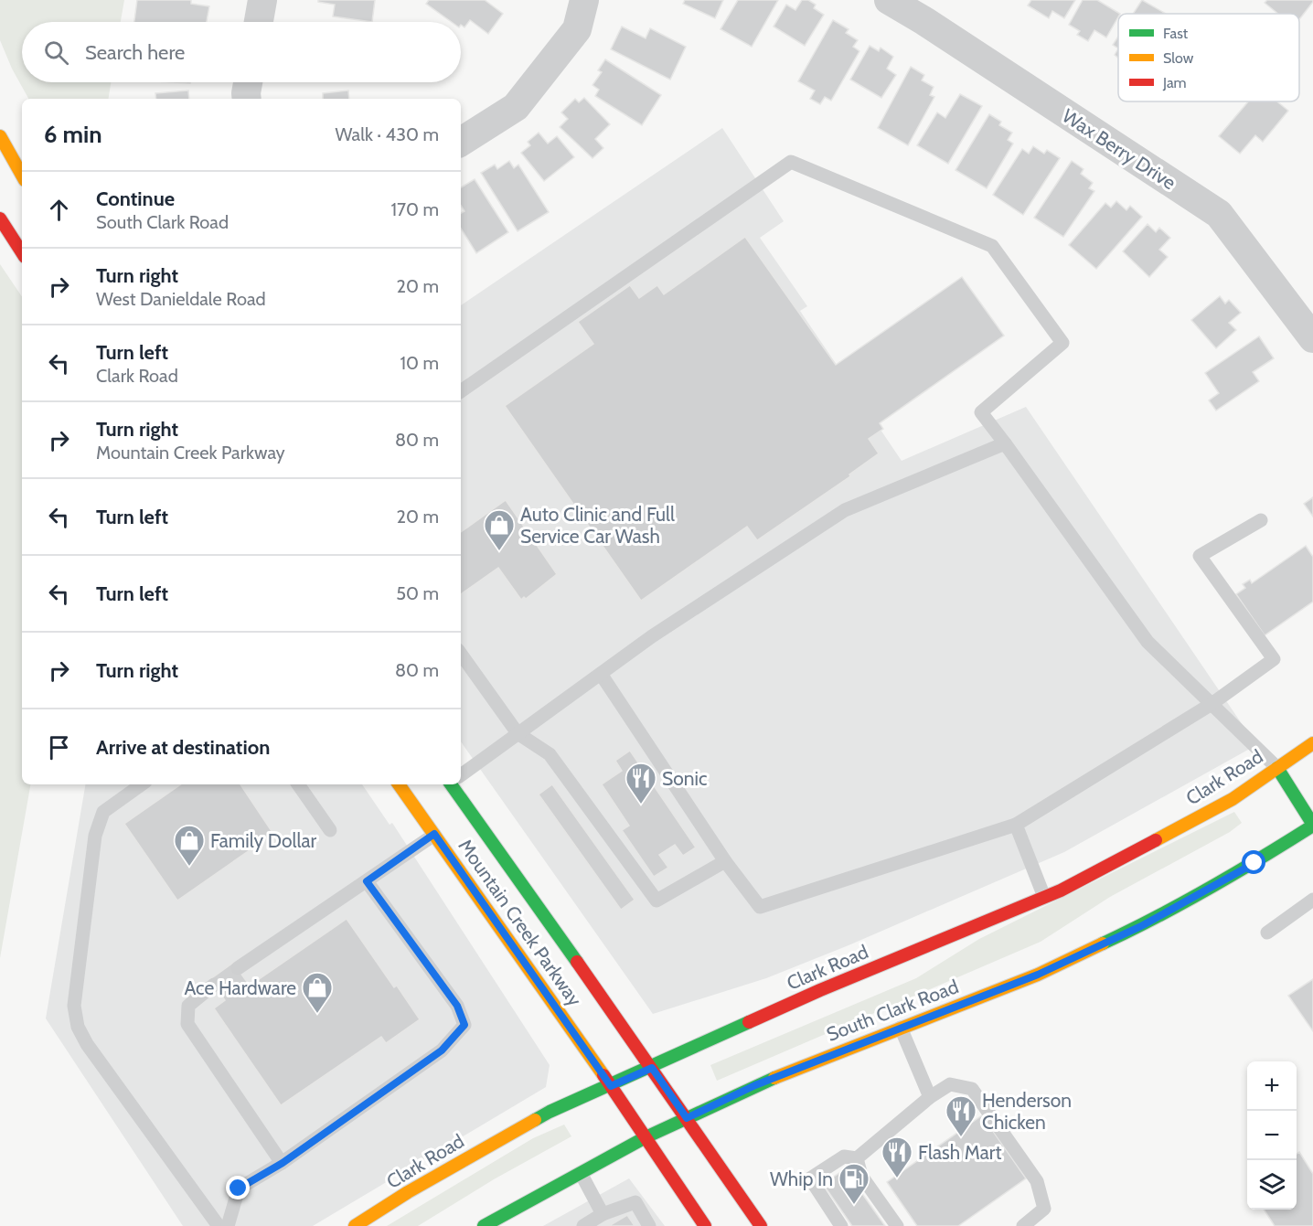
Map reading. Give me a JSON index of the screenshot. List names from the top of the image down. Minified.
{"streets":{"main road":["Clark Road","Mountain Creek Parkway","South Clark Road"],"street":["Wax Berry Drive"]},"crossings":[["Clark Road","Mountain Creek Parkway"],["Mountain Creek Parkway","South Clark Road"]],"places":{"shop":["Auto Clinic and Full Service Car Wash","Family Dollar","Ace Hardware"],"restaurant":["Sonic","Henderson Chicken","Flash Mart"],"fuel station":["Whip In"]},"legend":["Fast","Slow","Jam"],"page":{"search":"Search here","heading":["6 min","Walk · 430 m"],"list":[["Continue","South Clark Road","170 m"],["Turn right","West Danieldale Road","20 m"],["Turn left","Clark Road","10 m"],["Turn right","Mountain Creek Parkway","80 m"],["Turn left","20 m"],["Turn left","50 m"],["Turn right","80 m"],"Arrive at destination"],"map_buttons":["+","−"]}}
